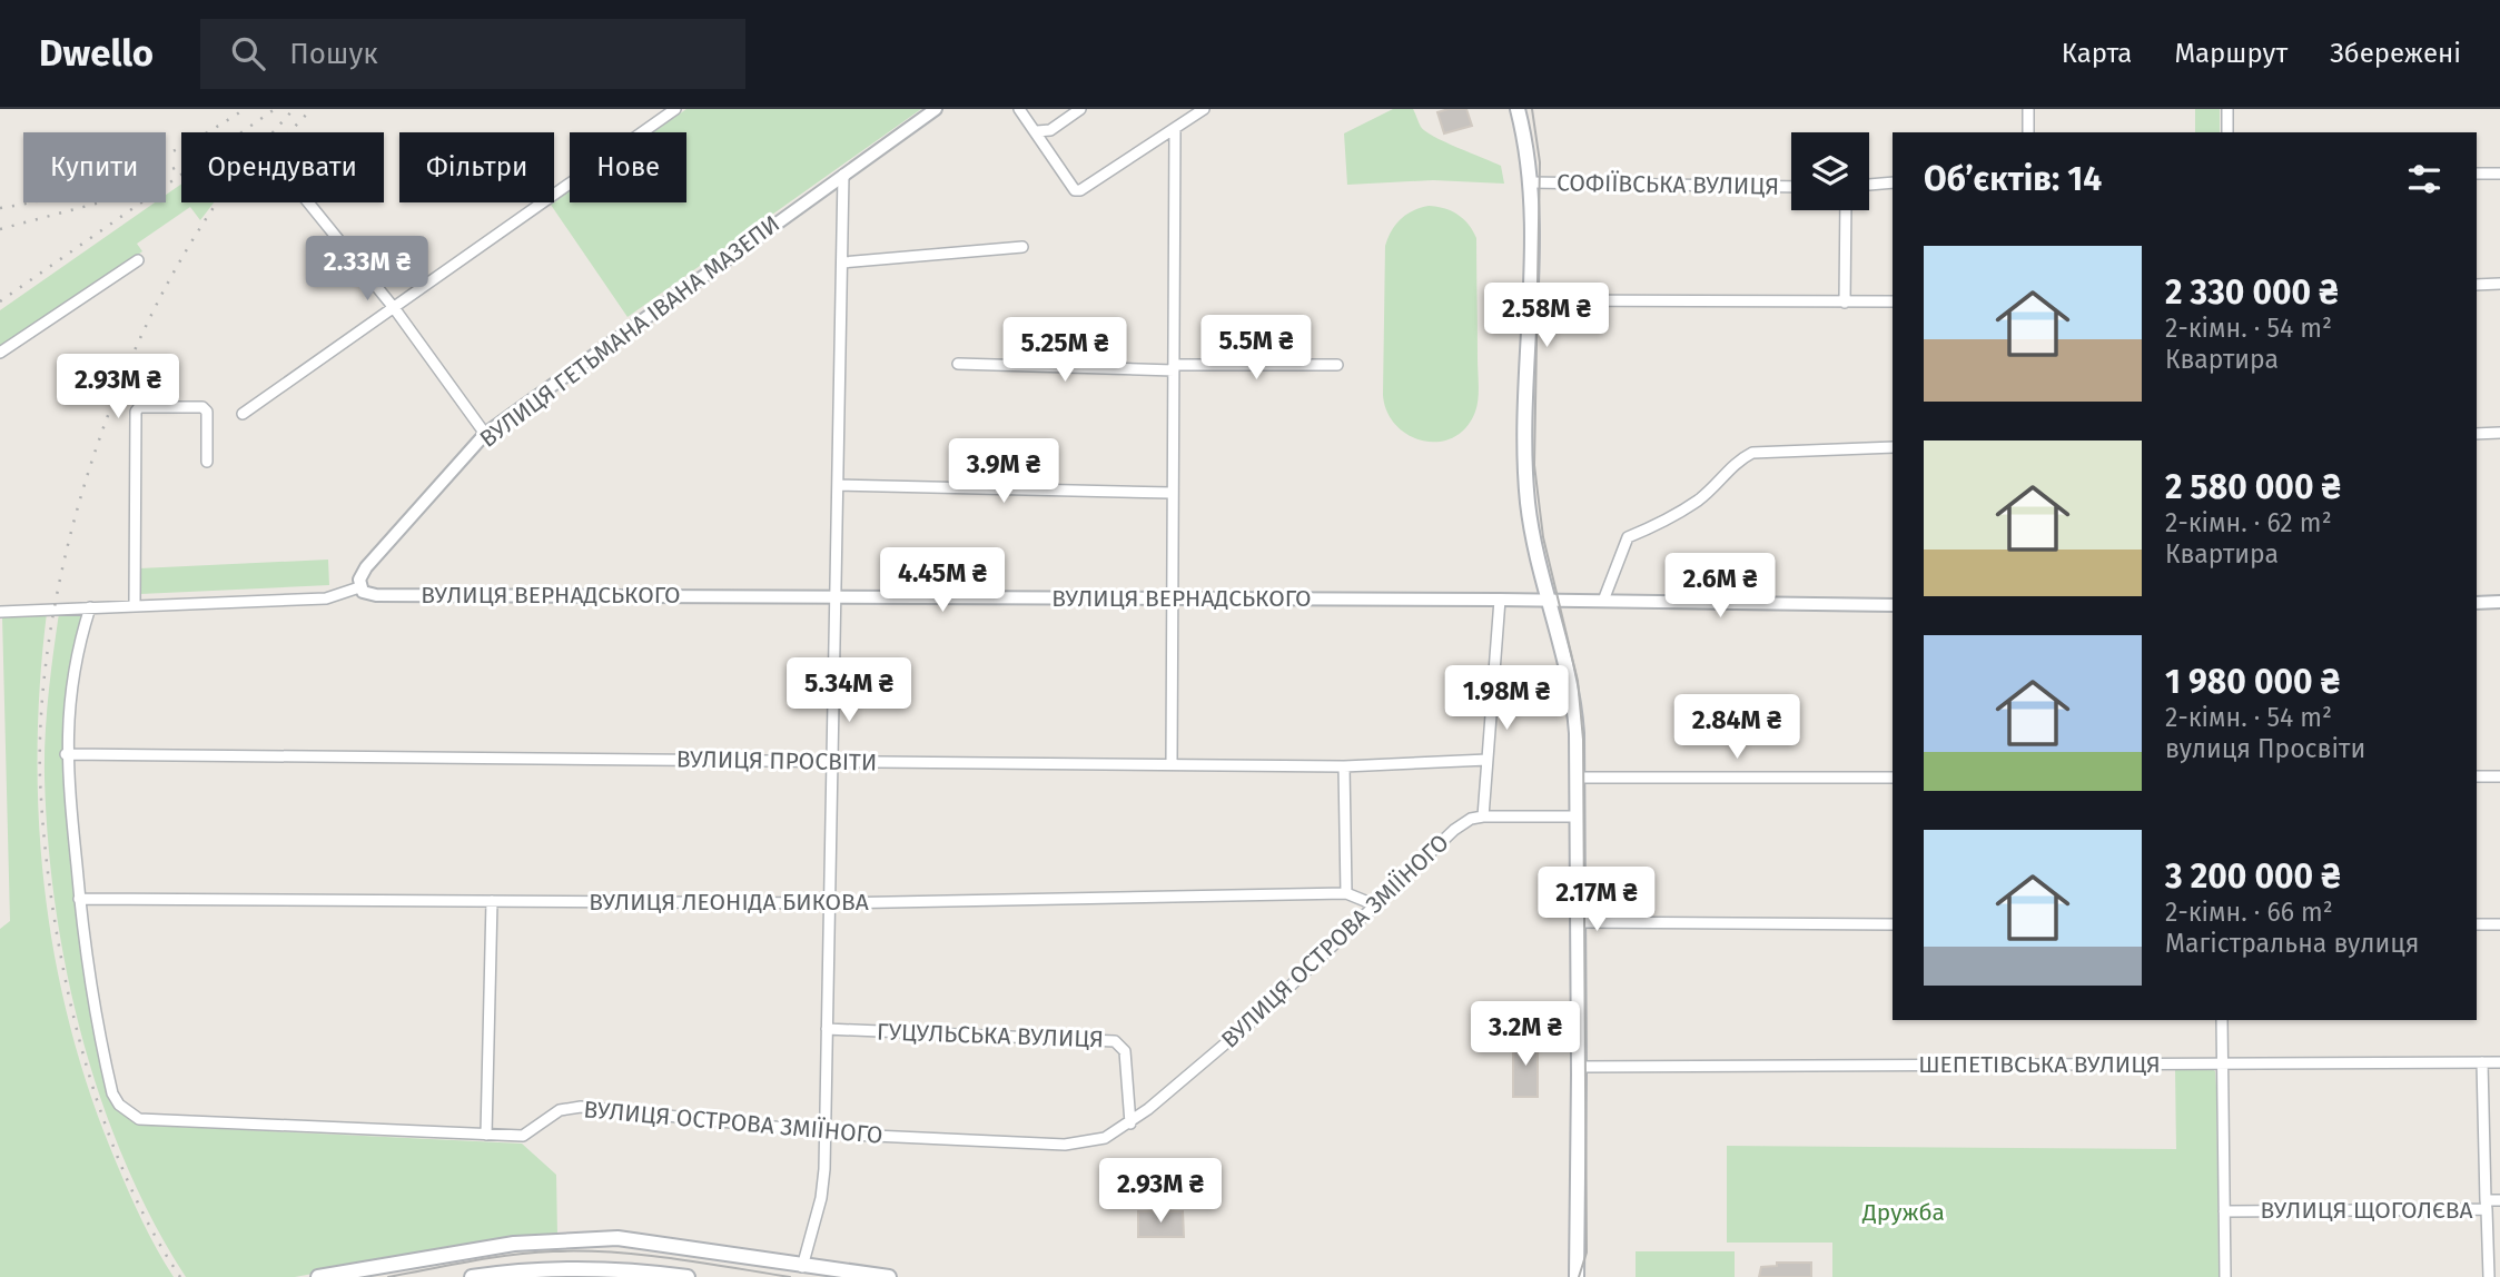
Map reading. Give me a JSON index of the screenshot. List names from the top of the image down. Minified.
{"streets":{"street":["СОФІЇВСЬКА ВУЛИЦЯ","ВУЛИЦЯ ГЕТЬМАНА ІВАНА МАЗЕПИ","ВУЛИЦЯ ВЕРНАДСЬКОГО","ВУЛИЦЯ ПРОСВІТИ","ВУЛИЦЯ ЛЕОНІДА БИКОВА","ВУЛИЦЯ ОСТРОВА ЗМІЇНОГО","ГУЦУЛЬСЬКА ВУЛИЦЯ","ШЕПЕТІВСЬКА ВУЛИЦЯ","ВУЛИЦЯ ЩОГОЛЄВА"]},"crossings":[["ВУЛИЦЯ ГЕТЬМАНА ІВАНА МАЗЕПИ","ВУЛИЦЯ ВЕРНАДСЬКОГО"],["ВУЛИЦЯ ПРОСВІТИ","ВУЛИЦЯ ОСТРОВА ЗМІЇНОГО"],["ВУЛИЦЯ ЛЕОНІДА БИКОВА","ВУЛИЦЯ ОСТРОВА ЗМІЇНОГО"],["ВУЛИЦЯ ОСТРОВА ЗМІЇНОГО","ГУЦУЛЬСЬКА ВУЛИЦЯ"]],"parks":["Дружба"],"page":{"header":"Dwello","search":"Пошук","nav":["Карта","Маршрут","Збережені"],"chip":["Купити","Орендувати","Фільтри","Нове"],"heading":"Об’єктів: 14","list":[{"name":"2 330 000 ₴","note":"2-кімн. · 54 m² · Квартира"},{"name":"2 580 000 ₴","note":"2-кімн. · 62 m² · Квартира"},{"name":"1 980 000 ₴","note":"2-кімн. · 54 m² · вулиця Просвіти"},{"name":"3 200 000 ₴","note":"2-кімн. · 66 m² · Магістральна вулиця"}],"price":["2.33M ₴","2.58M ₴","5.5M ₴","5.25M ₴","2.93M ₴","3.9M ₴","4.45M ₴","2.6M ₴","5.34M ₴","1.98M ₴","2.84M ₴","2.17M ₴","3.2M ₴","2.93M ₴"]}}
